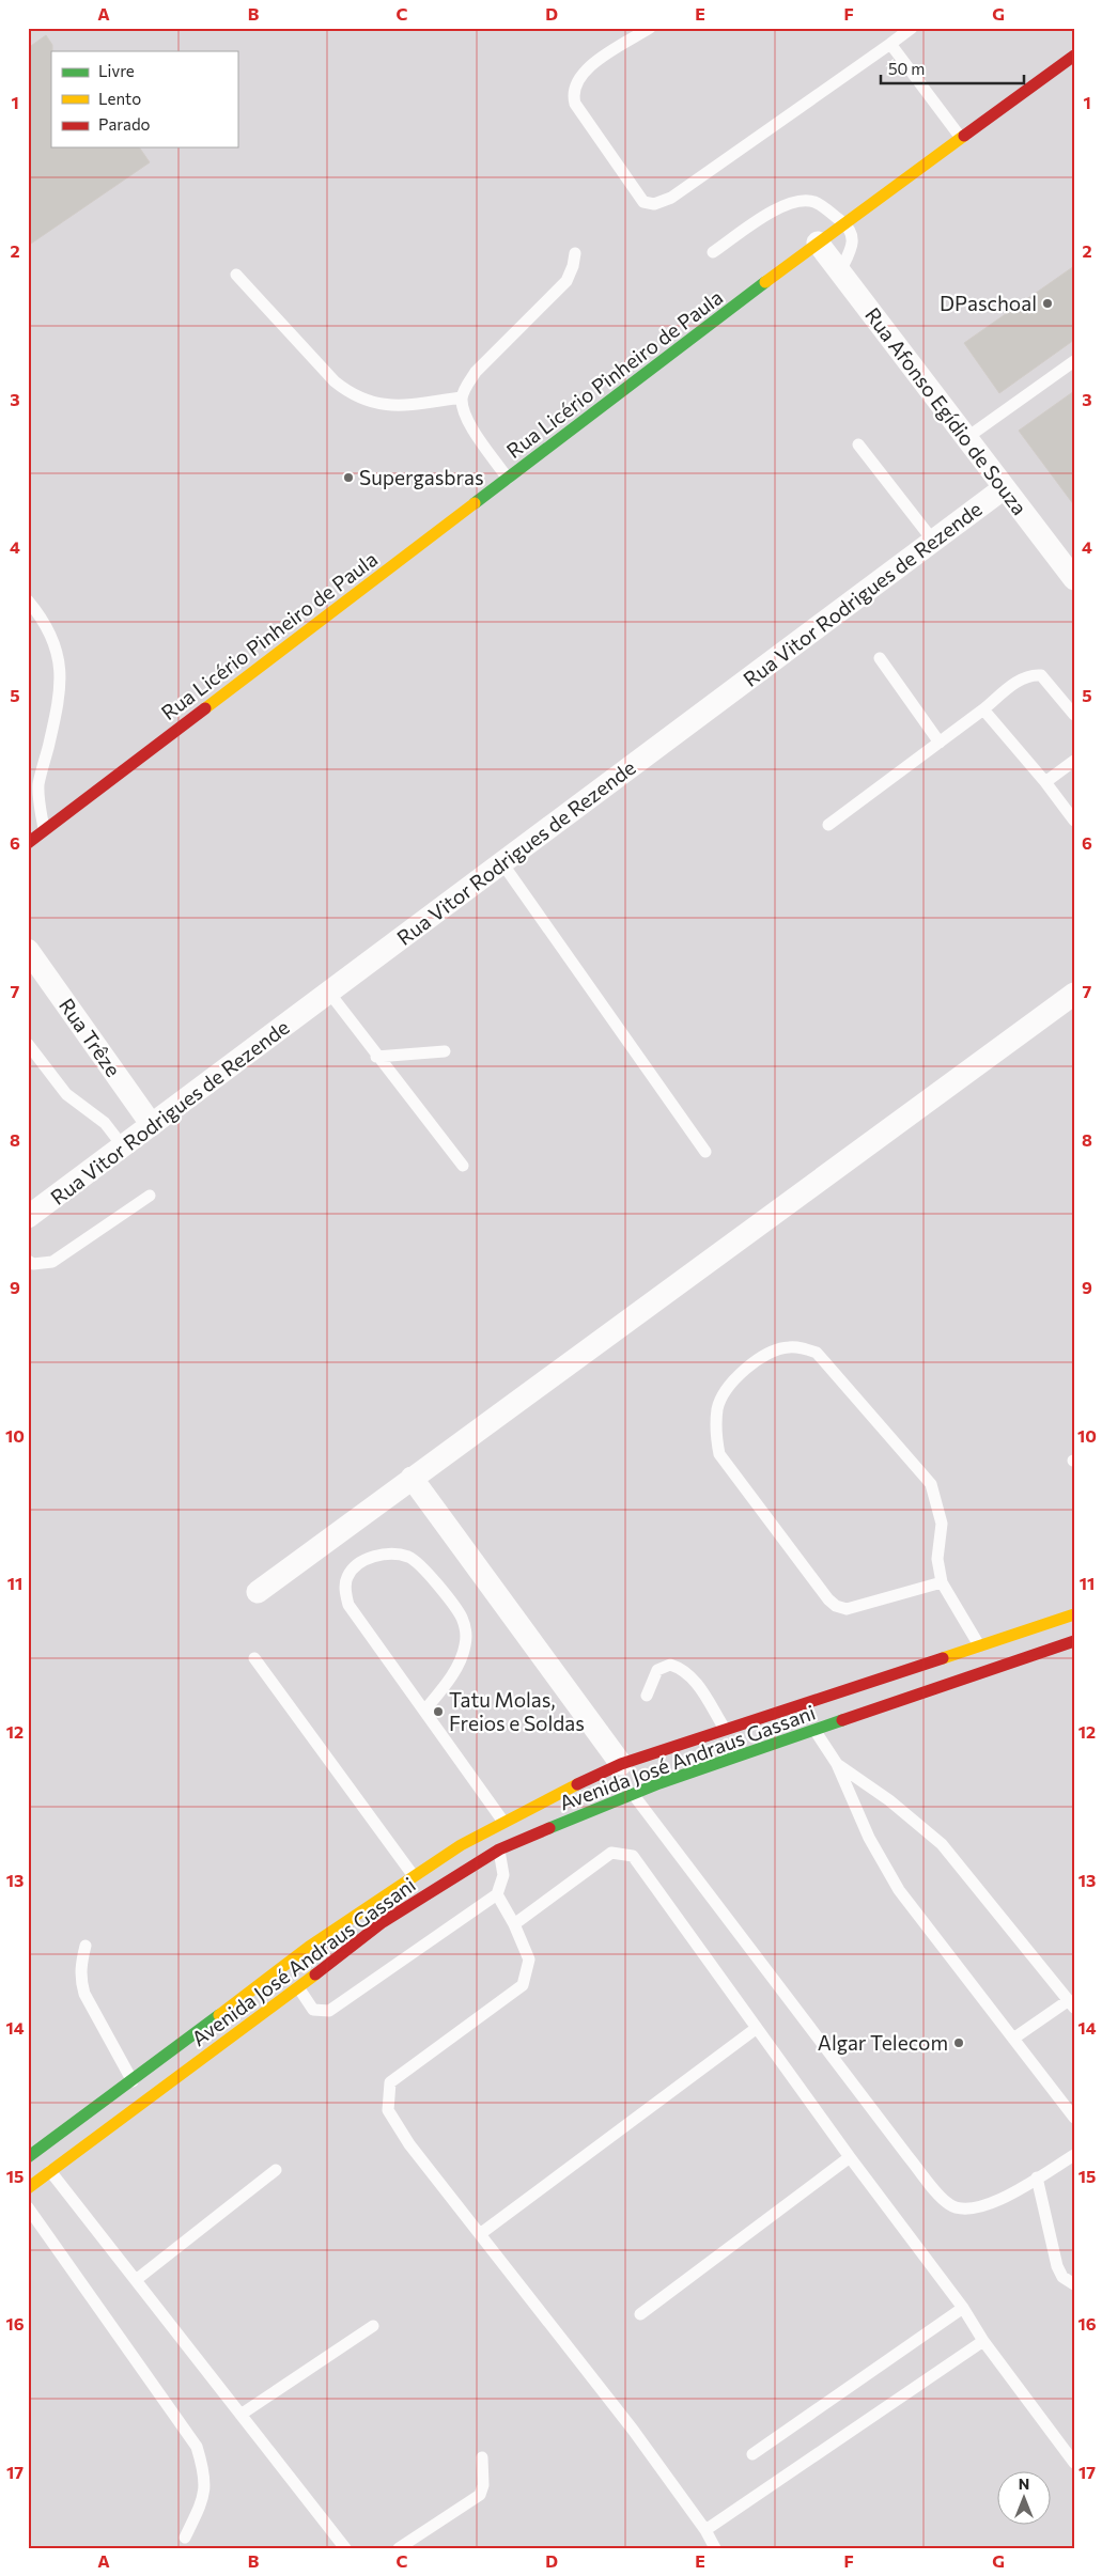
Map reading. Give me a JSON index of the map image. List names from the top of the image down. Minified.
{"streets":{"main road":["Rua Licério Pinheiro de Paula","Avenida José Andraus Gassani"],"street":["Rua Afonso Egídio de Souza","Rua Vitor Rodrigues de Rezende","Rua Trêze"]},"crossings":[["Rua Licério Pinheiro de Paula","Rua Afonso Egídio de Souza"],["Rua Afonso Egídio de Souza","Rua Vitor Rodrigues de Rezende"],["Rua Vitor Rodrigues de Rezende","Rua Trêze"]],"places":["DPaschoal","Supergasbras","Tatu Molas, Freios e Soldas","Algar Telecom"],"legend":["Livre","Lento","Parado"],"scale_bar":"50 m","north":"top","grid":{"columns":["A","B","C","D","E","F","G"],"rows":["1","2","3","4","5","6","7","8","9","10","11","12","13","14","15","16","17"]}}
